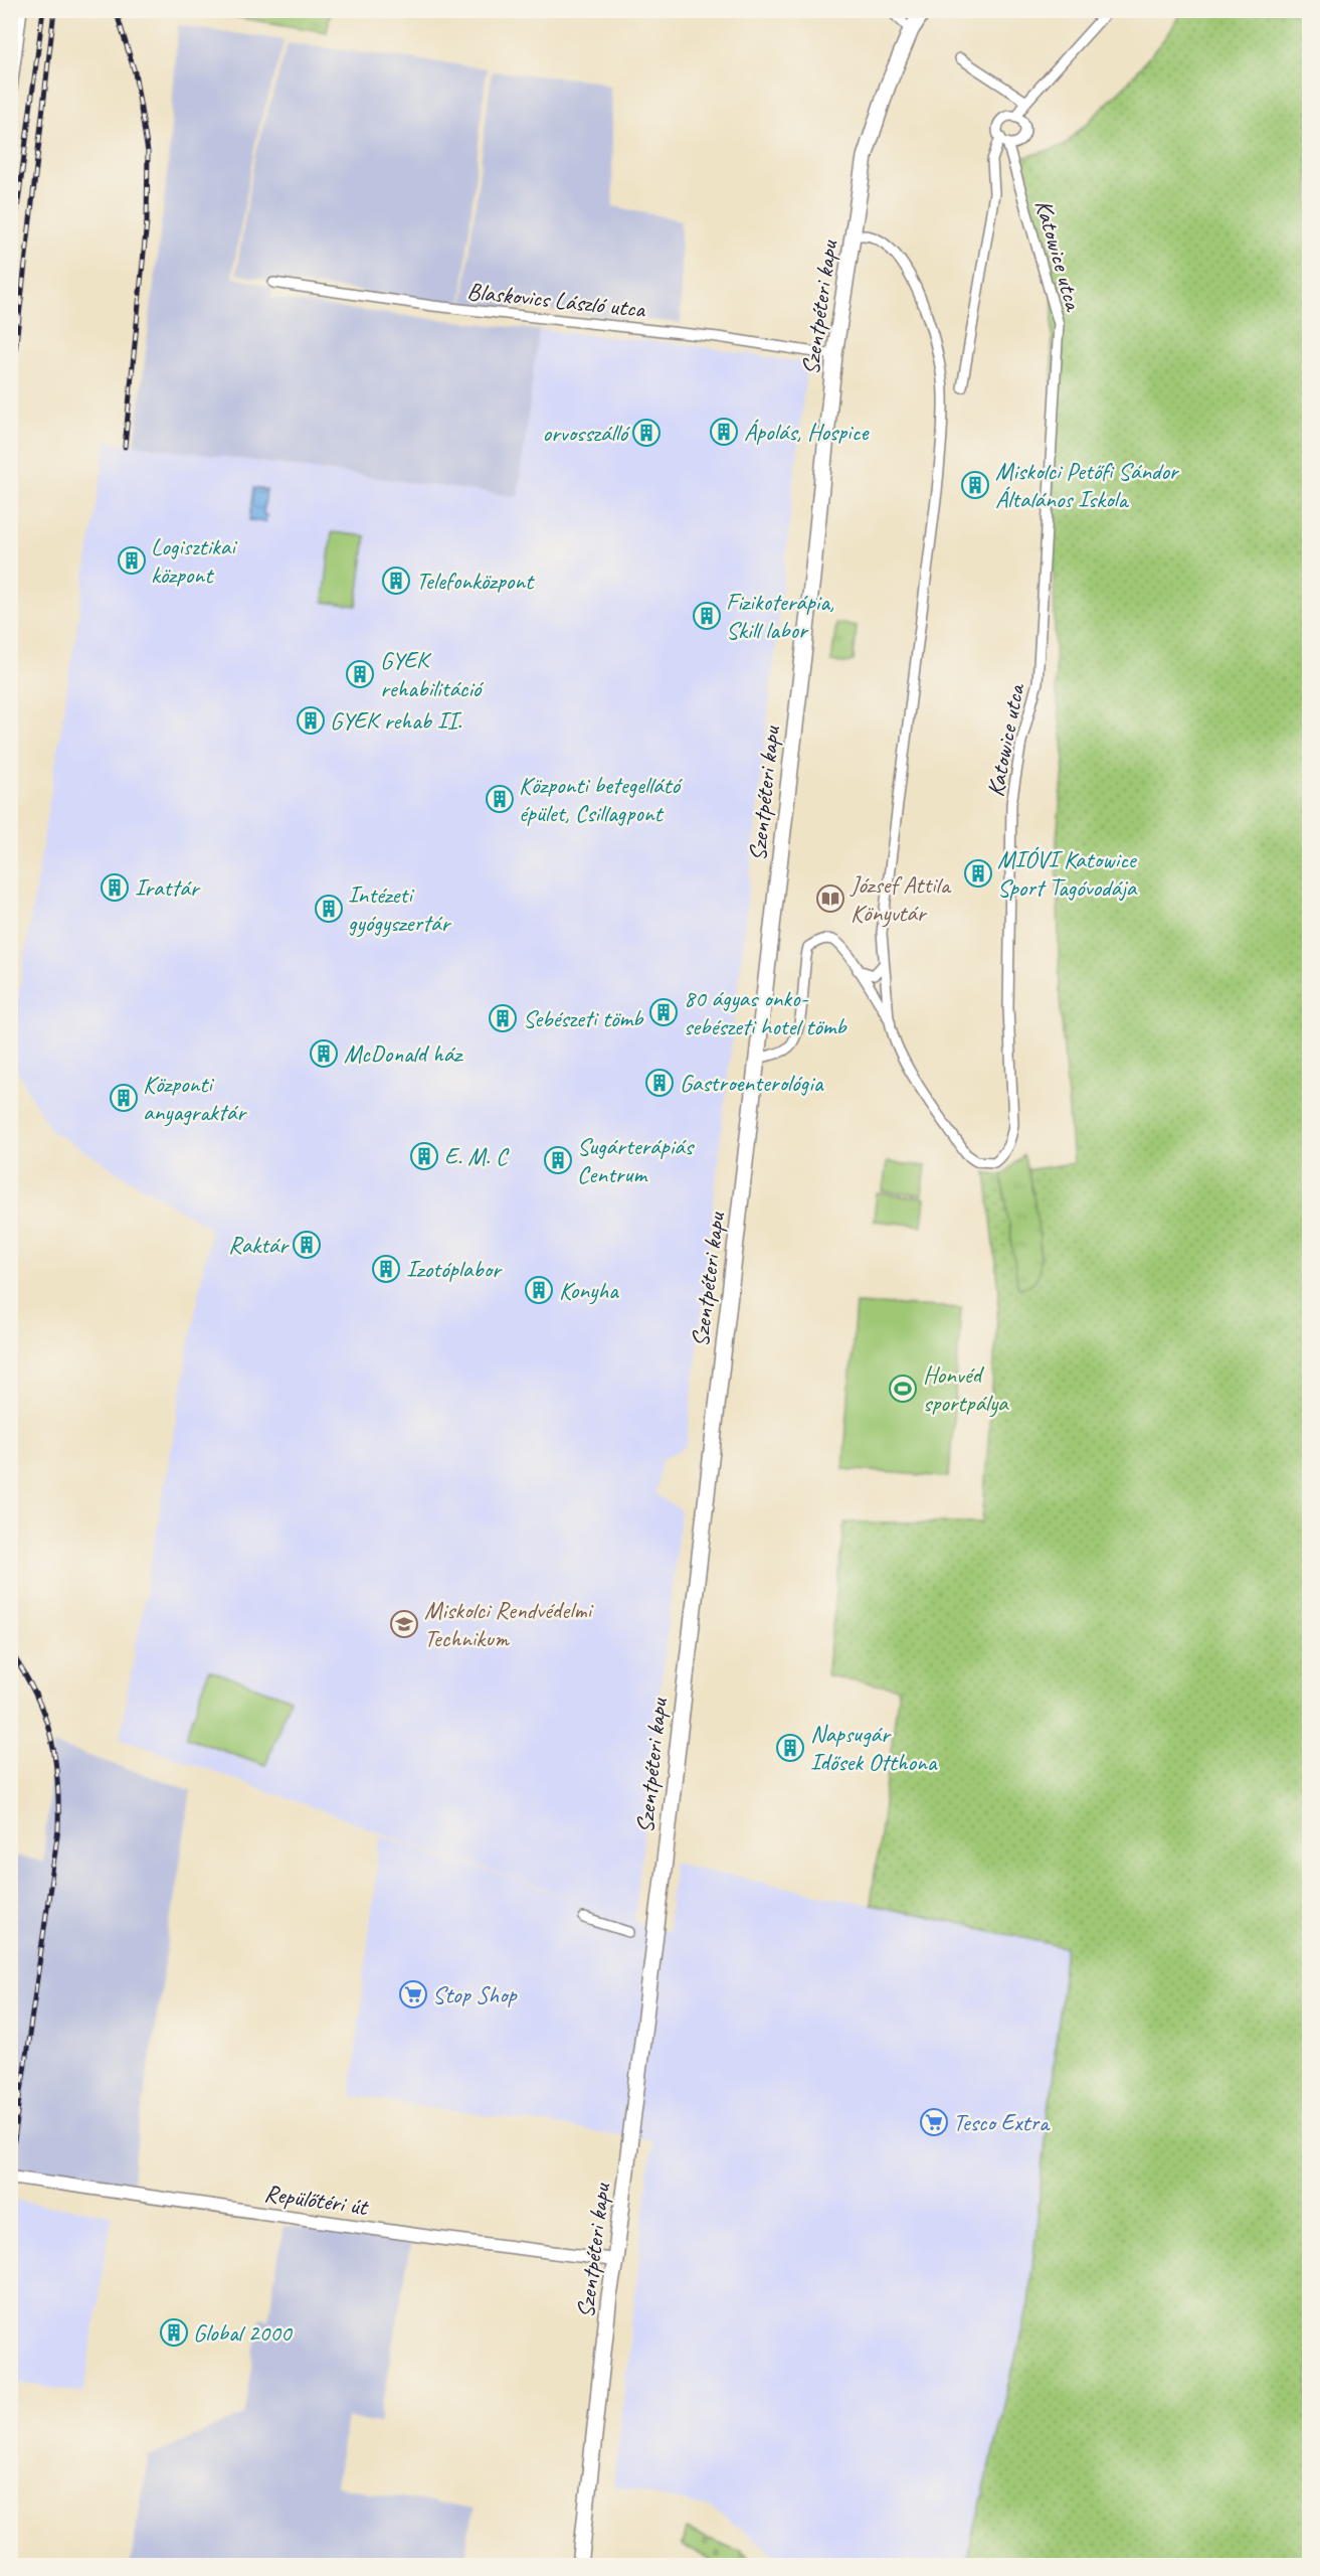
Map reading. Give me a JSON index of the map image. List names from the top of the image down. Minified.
{"streets":{"main road":["Szentpéteri kapu"],"street":["Katowice utca","Blaskovics László utca","Repülőtéri út"]},"crossings":[["Katowice utca","Szentpéteri kapu"],["Blaskovics László utca","Szentpéteri kapu"],["Szentpéteri kapu","Repülőtéri út"]],"places":{"building":["Ápolás, Hospice","orvosszálló","Miskolci Petőfi Sándor Általános Iskola","Logisztikai központ","Telefonközpont","Fizikoterápia, Skill labor","GYEK rehabilitáció","GYEK rehab II.","Központi betegellátó épület, Csillagpont","MIÓVI Katowice Sport Tagóvodája","Irattár","Intézeti gyógyszertár","80 ágyas onko- sebészeti hotel tömb","Sebészeti tömb","McDonald ház","Gastroenterológia","Központi anyagraktár","E. M. C","Sugárterápiás Centrum","Raktár","Izotóplabor","Konyha","Napsugár Idősek Otthona","Global 2000"],"library":["József Attila Könyvtár"],"sports":["Honvéd sportpálya"],"school or university":["Miskolci Rendvédelmi Technikum"],"supermarket":["Stop Shop","Tesco Extra"]}}
